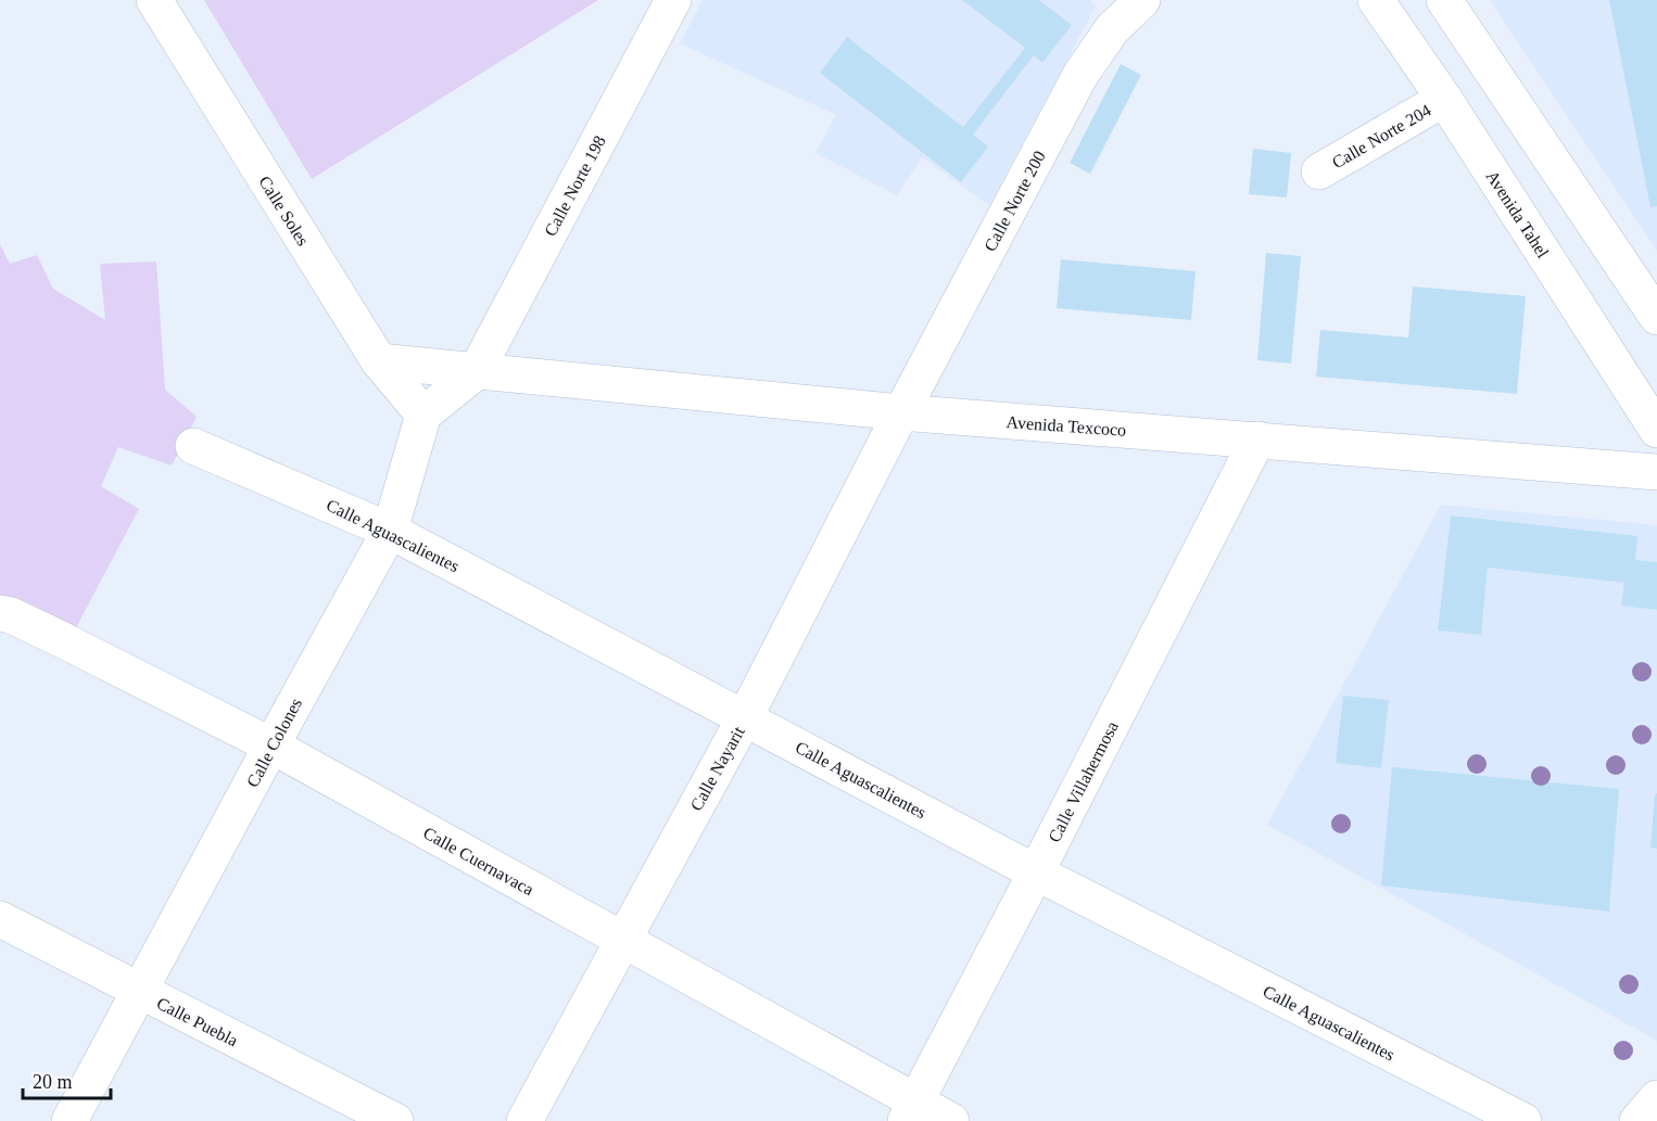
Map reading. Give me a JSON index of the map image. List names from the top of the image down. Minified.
{"streets":{"street":["Calle Norte 204","Calle Norte 198","Calle Norte 200","Calle Soles","Avenida Tahel","Avenida Texcoco","Calle Aguascalientes","Calle Colones","Calle Nayarit","Calle Villahermosa","Calle Cuernavaca","Calle Puebla"]},"crossings":[["Calle Norte 204","Avenida Tahel"],["Calle Norte 198","Avenida Texcoco"],["Calle Norte 200","Avenida Texcoco"],["Calle Norte 200","Calle Nayarit"],["Calle Soles","Avenida Texcoco"],["Calle Soles","Calle Colones"],["Avenida Texcoco","Calle Nayarit"],["Avenida Texcoco","Calle Villahermosa"],["Calle Aguascalientes","Calle Colones"],["Calle Aguascalientes","Calle Nayarit"],["Calle Aguascalientes","Calle Villahermosa"],["Calle Colones","Calle Cuernavaca"],["Calle Colones","Calle Puebla"],["Calle Nayarit","Calle Cuernavaca"],["Calle Villahermosa","Calle Cuernavaca"]],"scale_bar":"20 m"}
